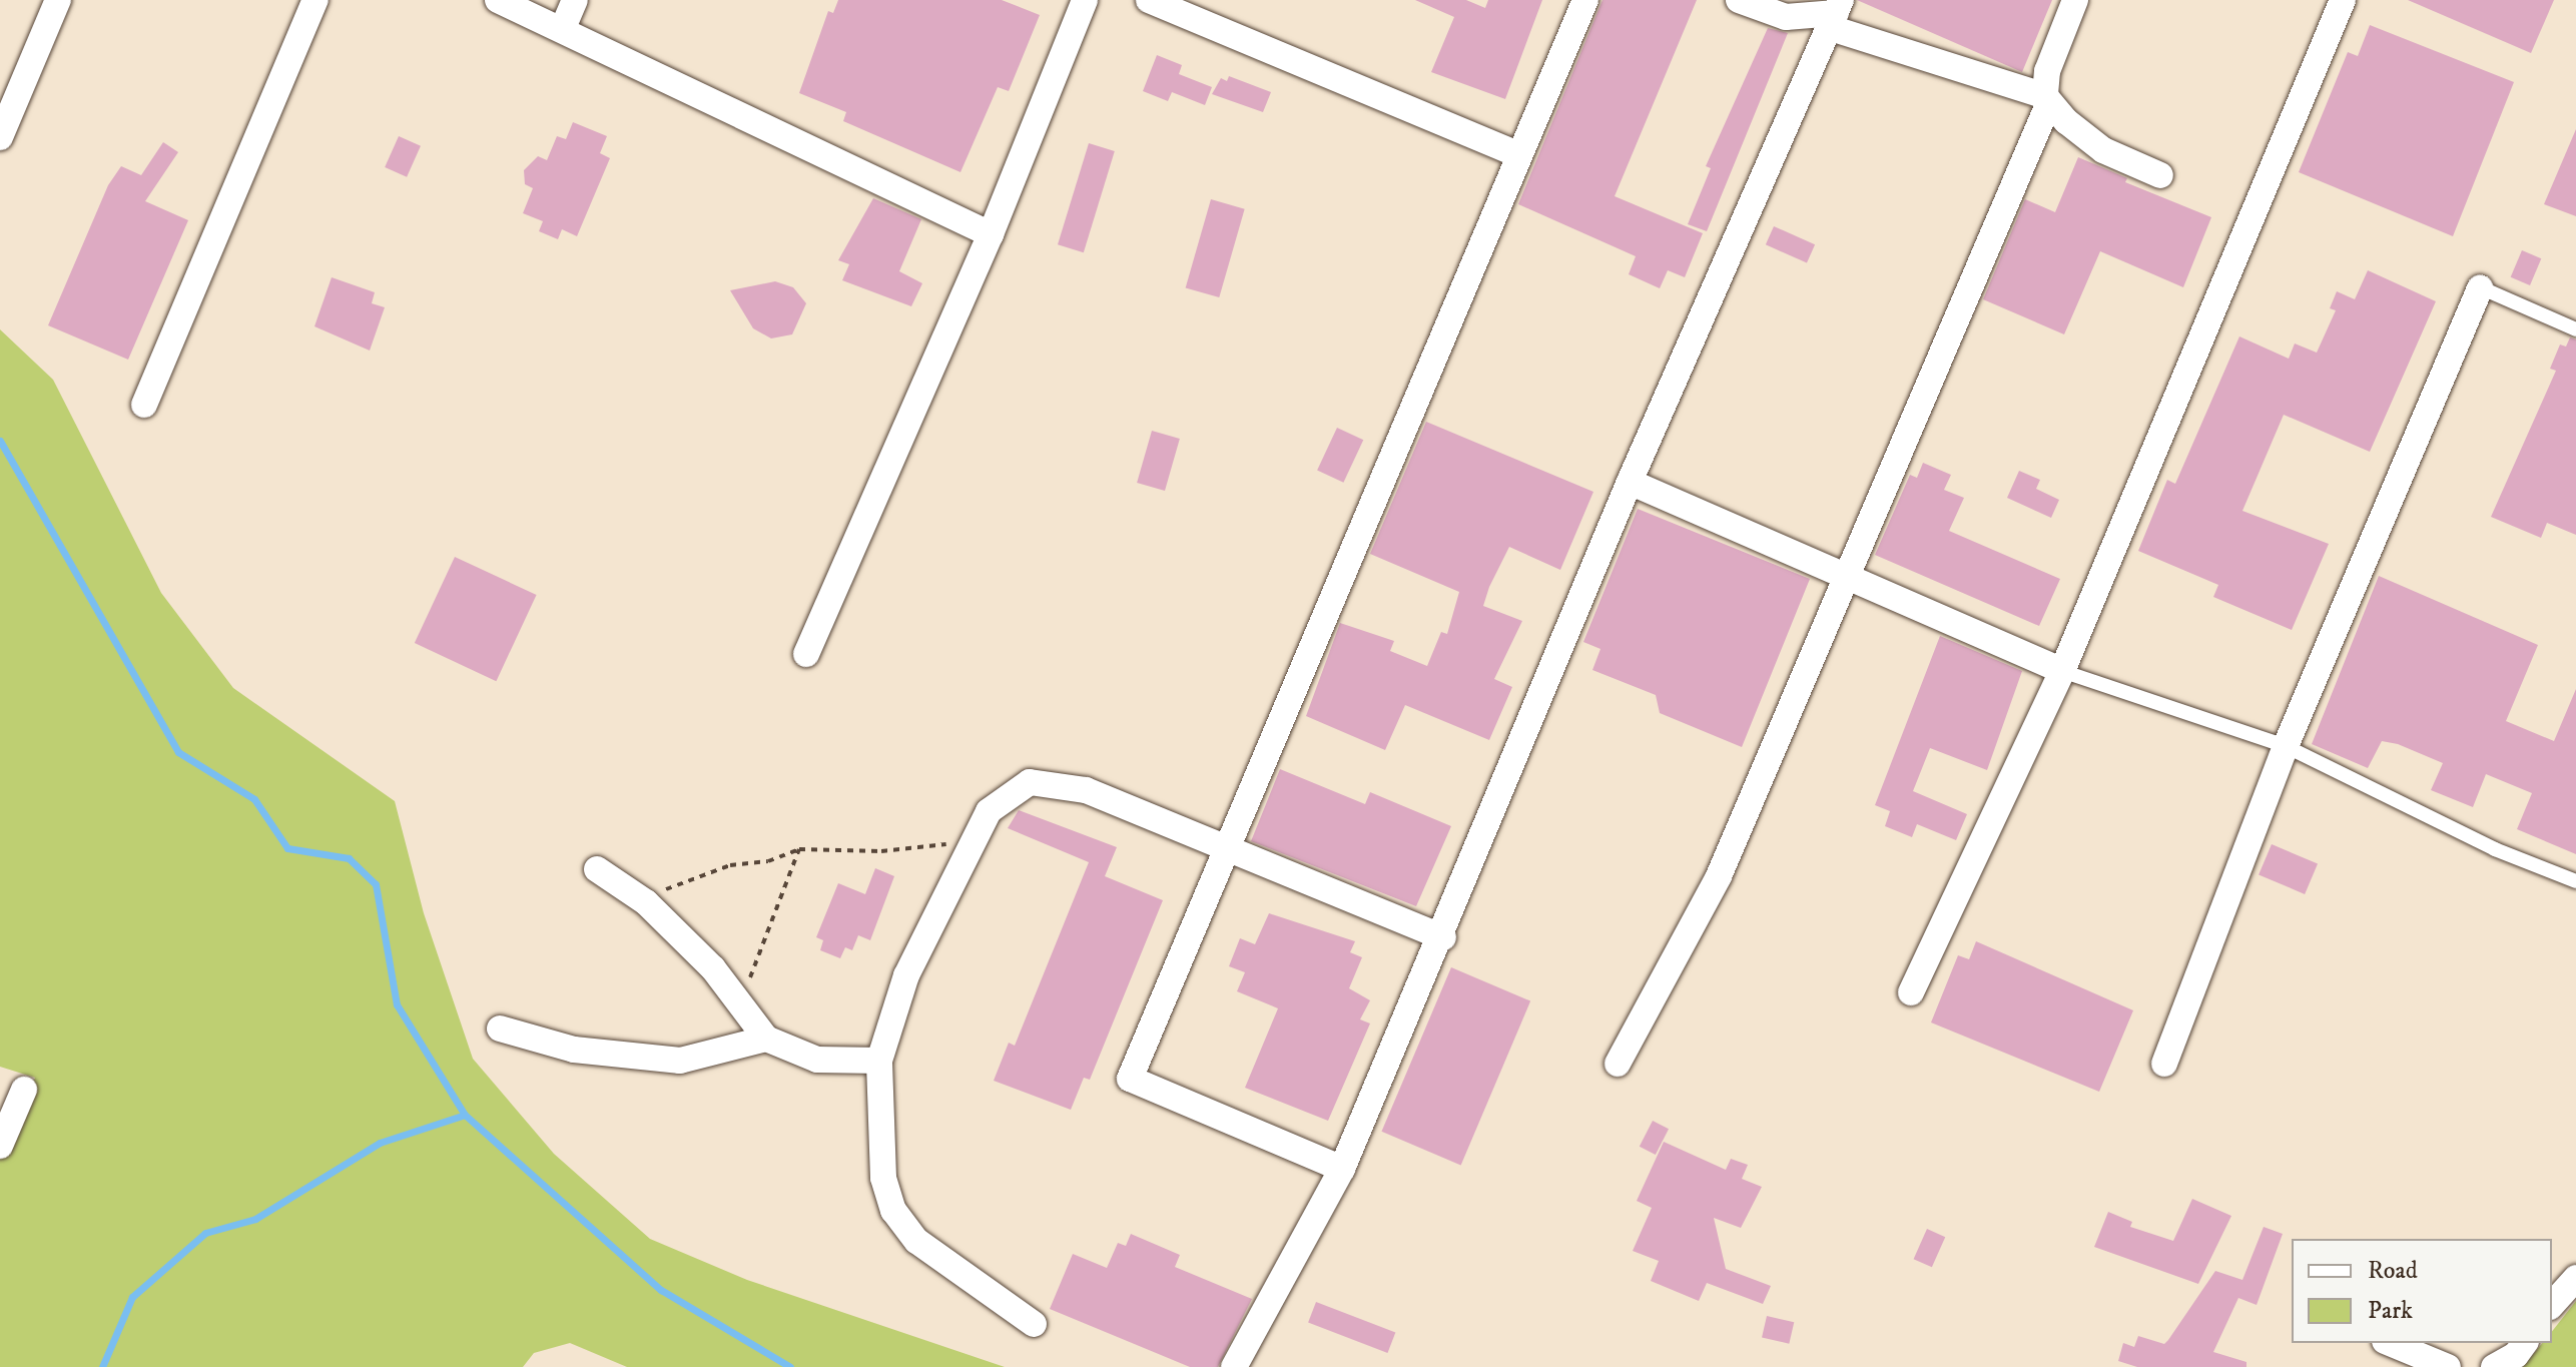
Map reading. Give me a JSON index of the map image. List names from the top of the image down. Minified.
{"legend":["Road","Park"]}
